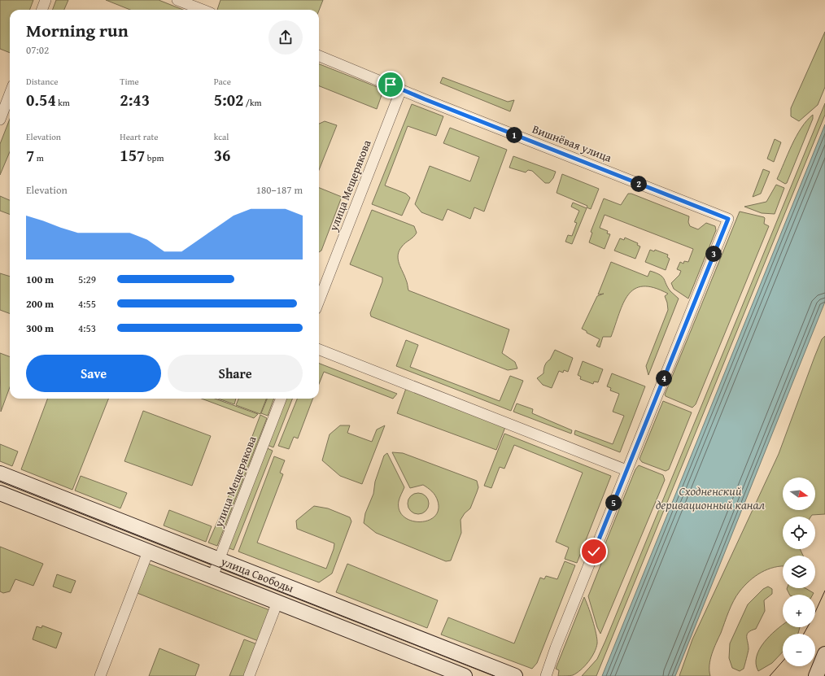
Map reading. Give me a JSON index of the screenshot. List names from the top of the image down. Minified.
{"streets":{"main road":["улица Свободы"],"street":["Вишнёвая улица","улица Мещерякова"]},"crossings":[["Вишнёвая улица","улица Мещерякова"],["улица Мещерякова","улица Свободы"]],"water":["Сходненский деривационный канал"],"north":"right","page":{"heading":["Morning run","07:02"],"stats":[["Distance","0.54 km"],["Time","2:43"],["Pace","5:02 /km"],["Elevation","7 m"],["Heart rate","157 bpm"],["kcal","36"]],"pins":["1","2","3","4","5"],"chart":["Elevation","180–187 m"],"list":[{"name":"100 m","note":"5:29"},{"name":"200 m","note":"4:55"},{"name":"300 m","note":"4:53"}],"buttons":["Save","Share"],"map_buttons":["+","−"]}}
